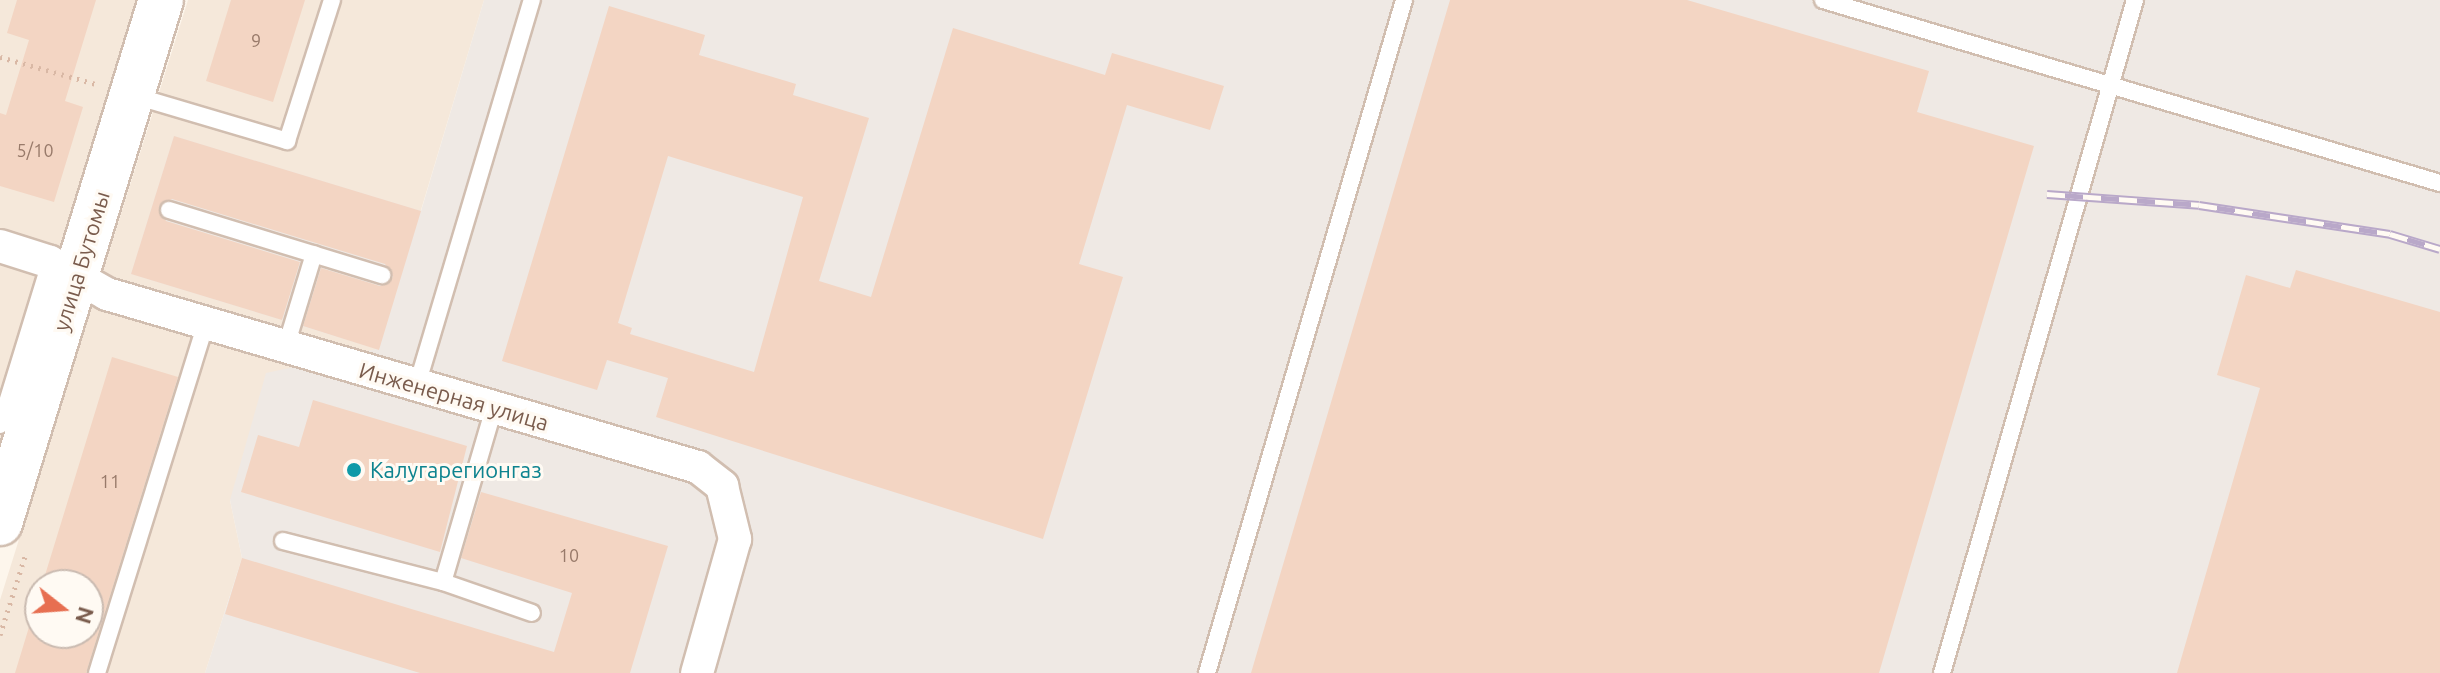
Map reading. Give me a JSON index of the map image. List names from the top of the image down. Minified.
{"streets":{"street":["улица Бутомы","Инженерная улица"]},"crossings":[["улица Бутомы","Инженерная улица"]],"places":["Калугарегионгаз"],"house_numbers":["9","5/10","11","10"],"north":"right"}
